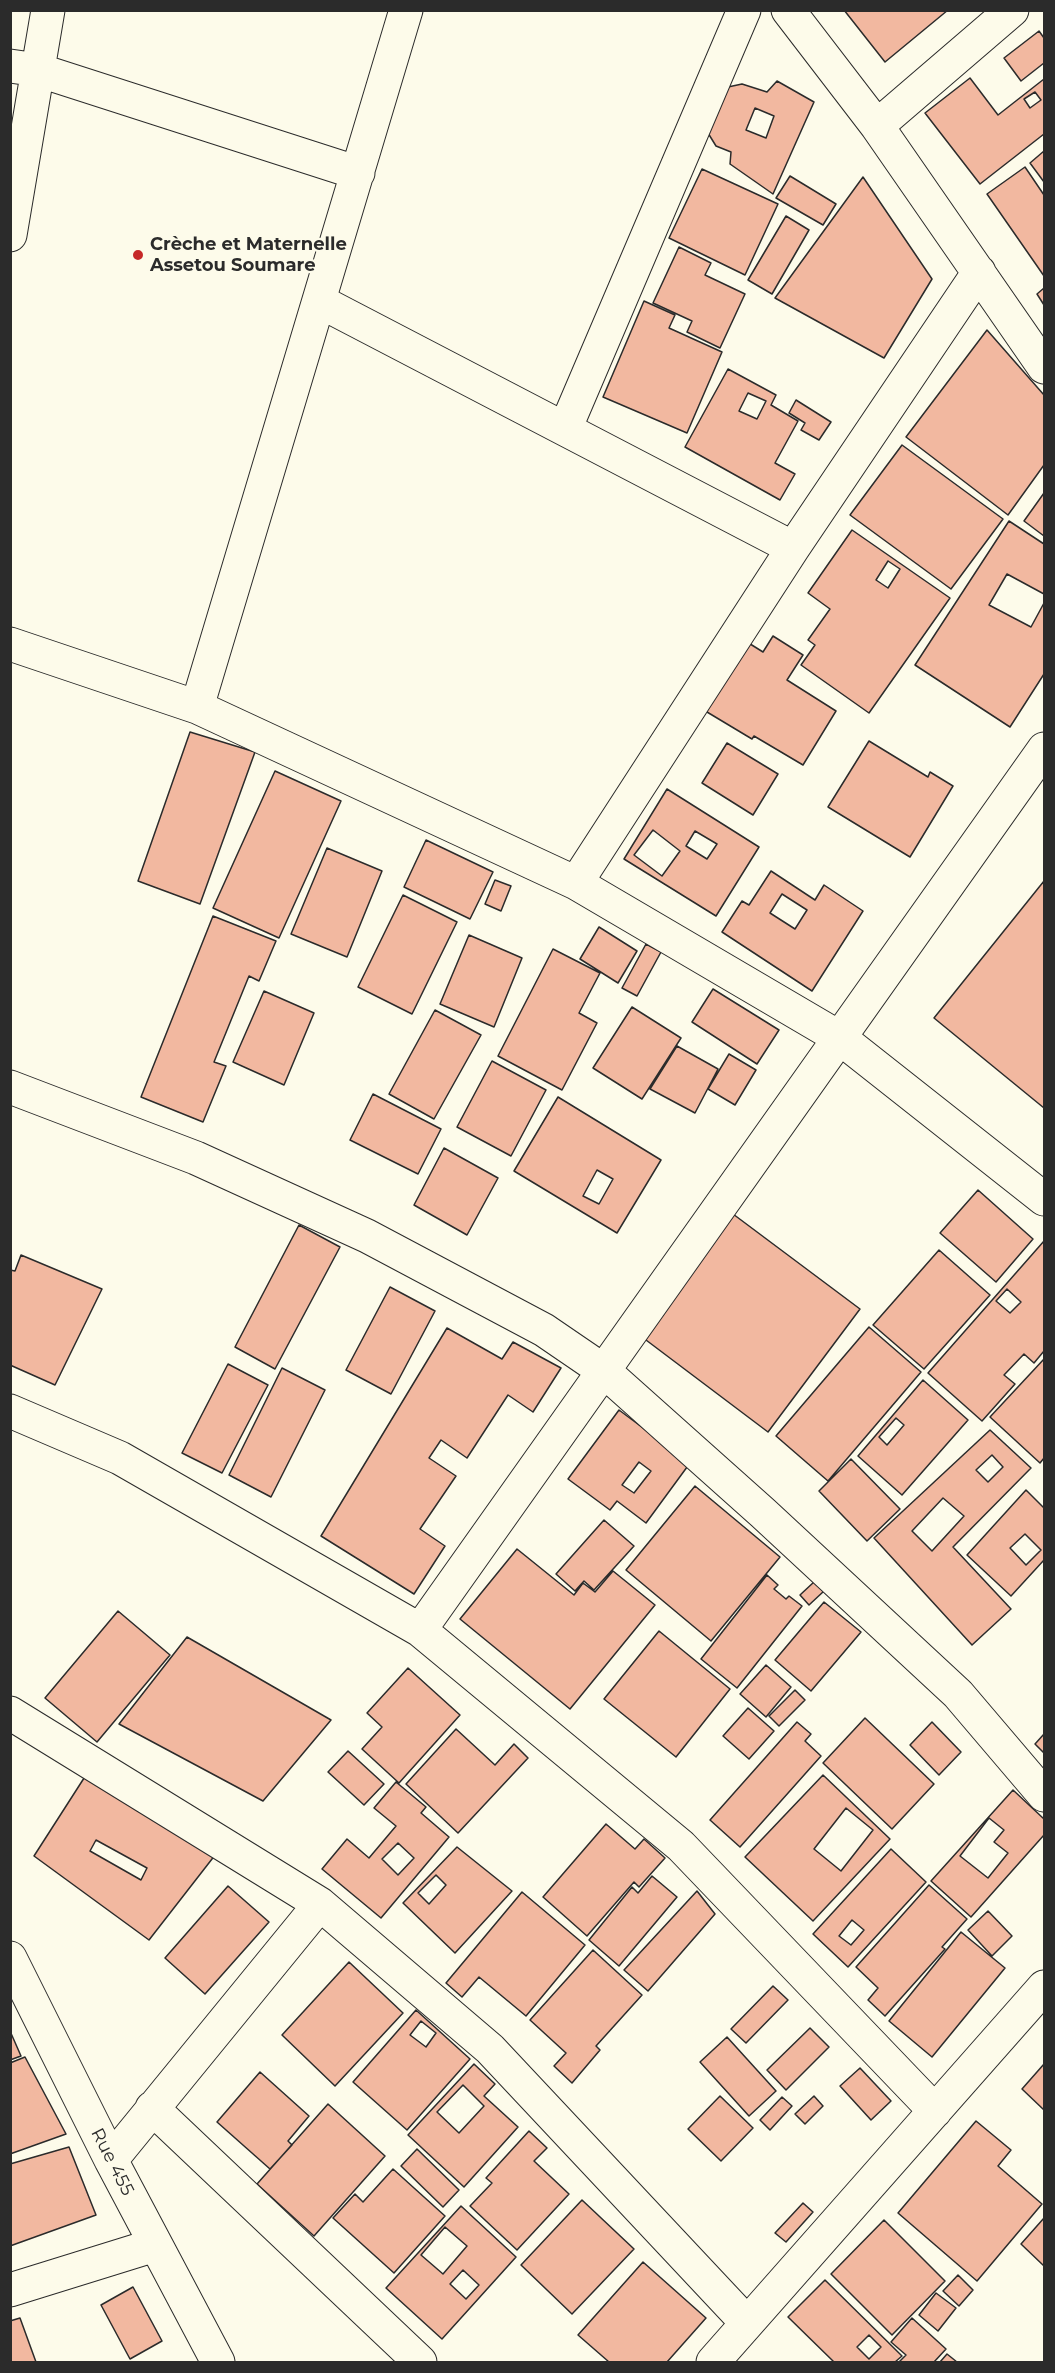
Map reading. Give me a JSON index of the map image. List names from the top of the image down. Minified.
{"streets":{"street":["Rue 455"]},"places":["Crèche et Maternelle Assetou Soumare"]}
